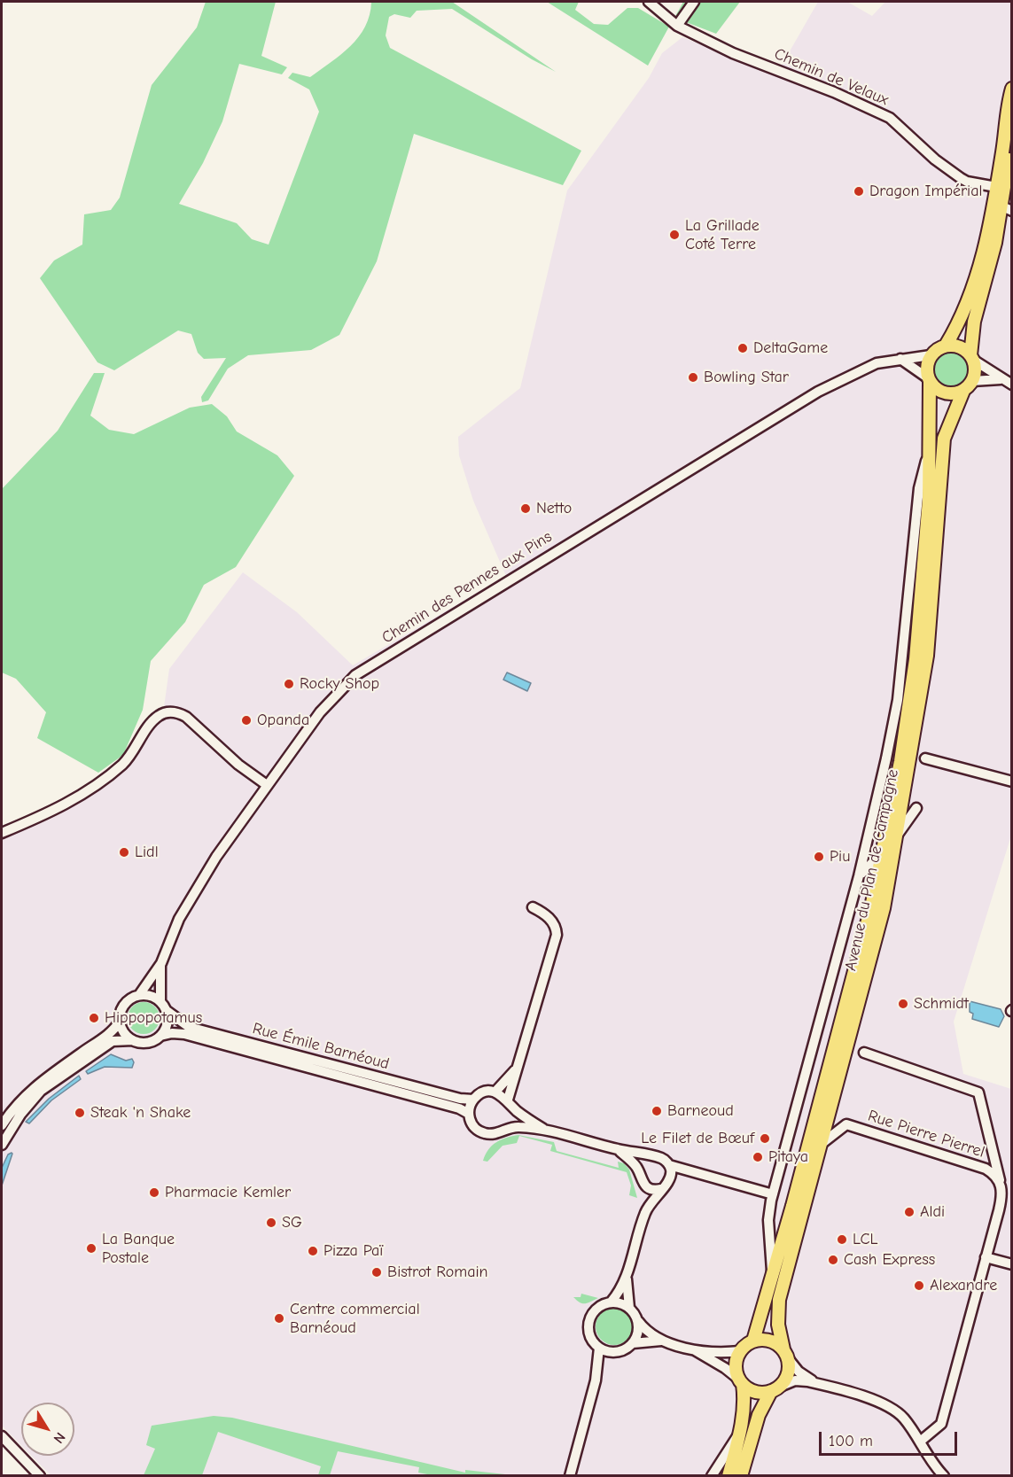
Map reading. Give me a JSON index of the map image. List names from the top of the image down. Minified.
{"streets":{"main road":["Avenue du Plan de Campagne"],"street":["Chemin de Velaux","Chemin des Pennes aux Pins","Rue Émile Barnéoud","Rue Pierre Pierrel"]},"crossings":[["Chemin des Pennes aux Pins","Avenue du Plan de Campagne"],["Chemin des Pennes aux Pins","Rue Émile Barnéoud"],["Avenue du Plan de Campagne","Rue Émile Barnéoud"],["Avenue du Plan de Campagne","Rue Pierre Pierrel"]],"places":["Dragon Impérial","La Grillade Coté Terre","DeltaGame","Bowling Star","Netto","Rocky Shop","Opanda","Lidl","Piu","Schmidt","Hippopotamus","Barneoud","Steak 'n Shake","Le Filet de Bœuf","Pitaya","Pharmacie Kemler","Aldi","SG","LCL","La Banque Postale","Pizza Paï","Cash Express","Bistrot Romain","Alexandre","Centre commercial Barnéoud"],"scale_bar":"100 m","north":"bottom right"}
